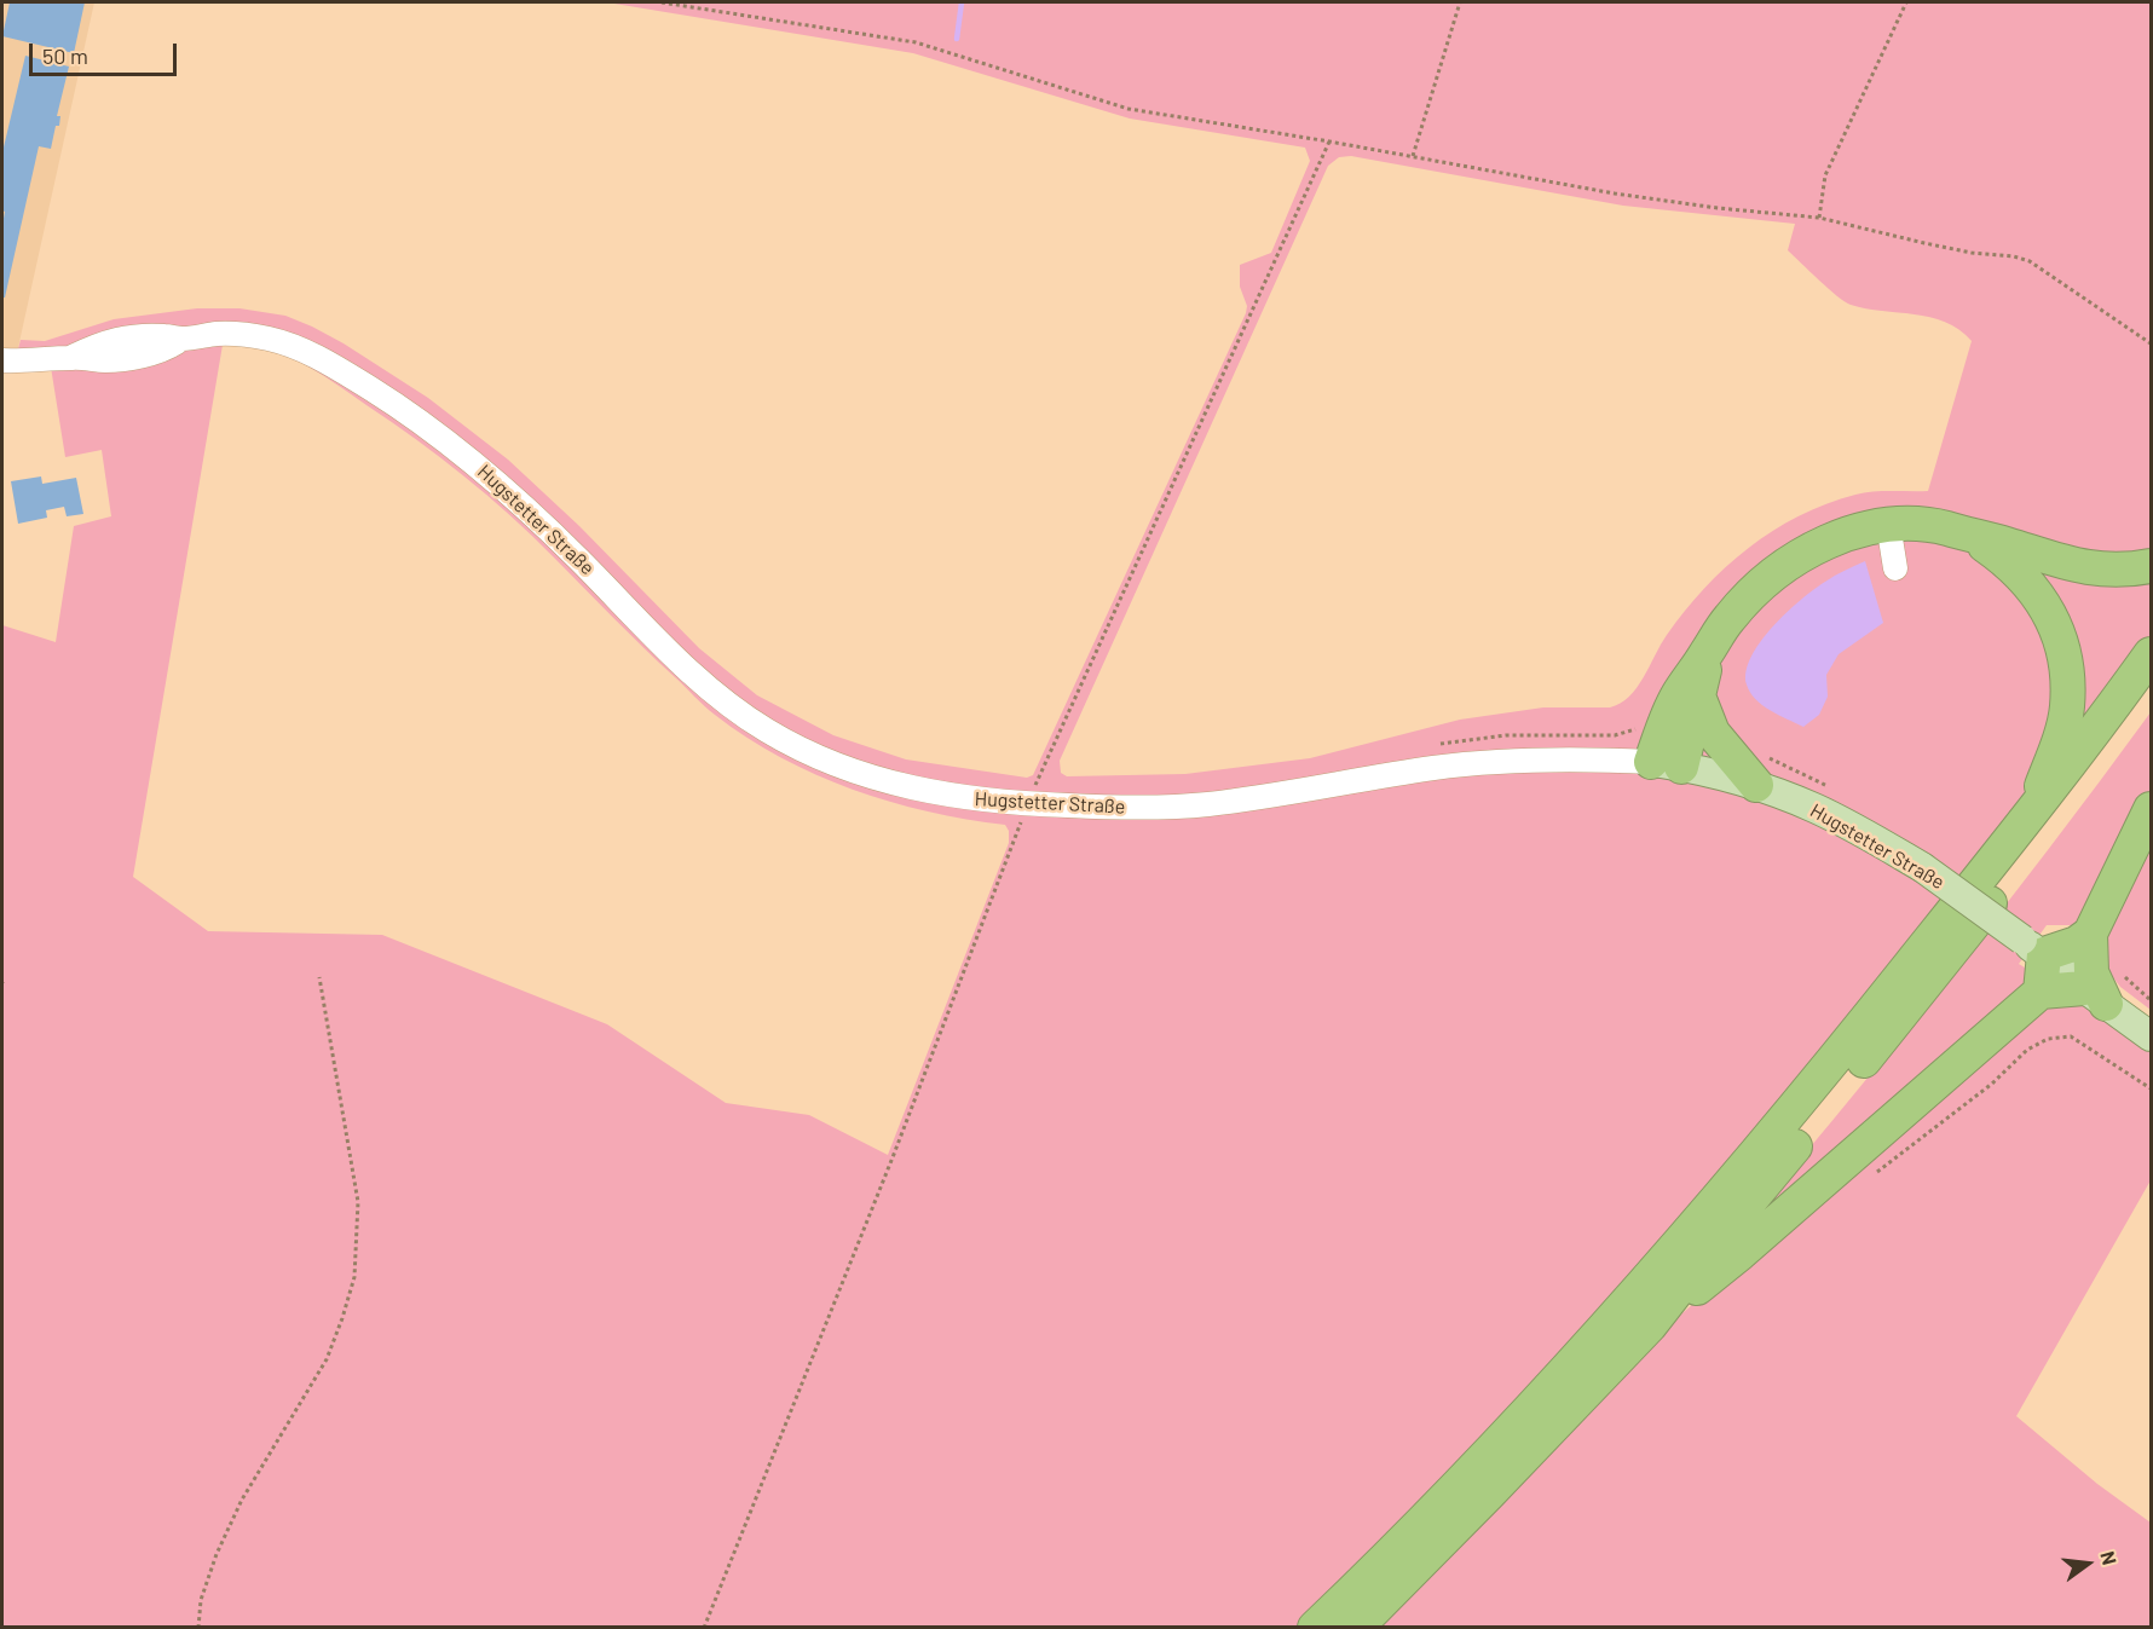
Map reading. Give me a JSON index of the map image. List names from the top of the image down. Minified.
{"streets":{"main road":["Hugstetter Straße"]},"scale_bar":"50 m","north":"right"}
